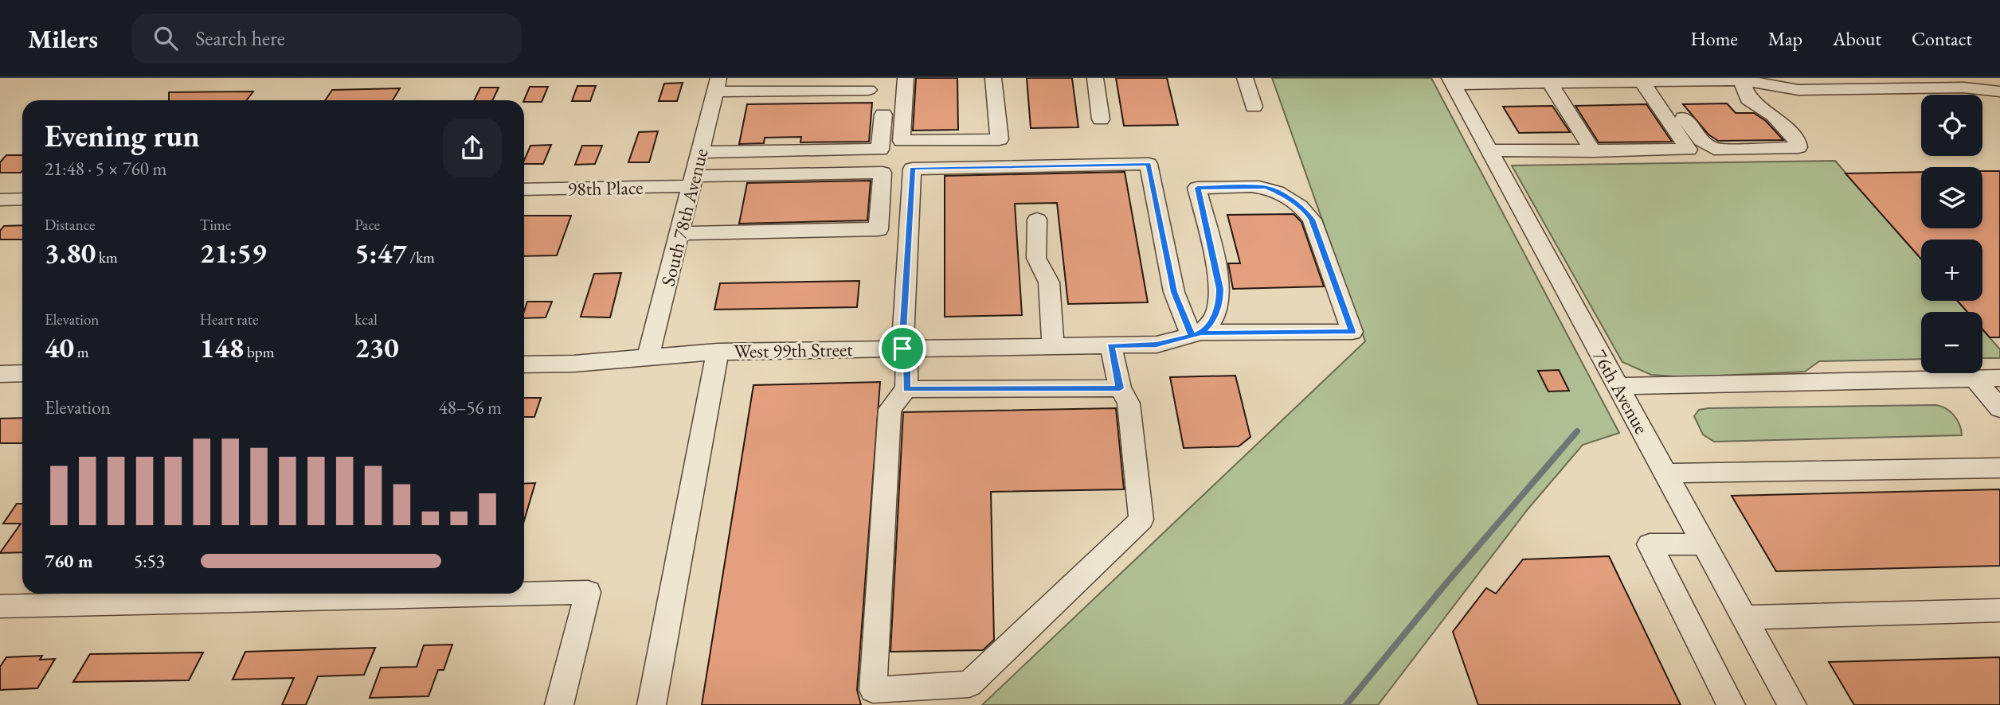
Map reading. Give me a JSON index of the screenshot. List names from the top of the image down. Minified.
{"streets":{"street":["98th Place","South 78th Avenue","West 99th Street","76th Avenue"]},"crossings":[["98th Place","South 78th Avenue"],["South 78th Avenue","West 99th Street"]],"page":{"header":"Milers","search":"Search here","nav":["Home","Map","About","Contact"],"map_buttons":["+","−"],"heading":["Evening run","21:48 · 5 × 760 m"],"stats":[["Distance","3.80 km"],["Time","21:59"],["Pace","5:47 /km"],["Elevation","40 m"],["Heart rate","148 bpm"],["kcal","230"]],"chart":["Elevation","48–56 m"],"list":[{"name":"760 m","note":"5:53"}]}}
